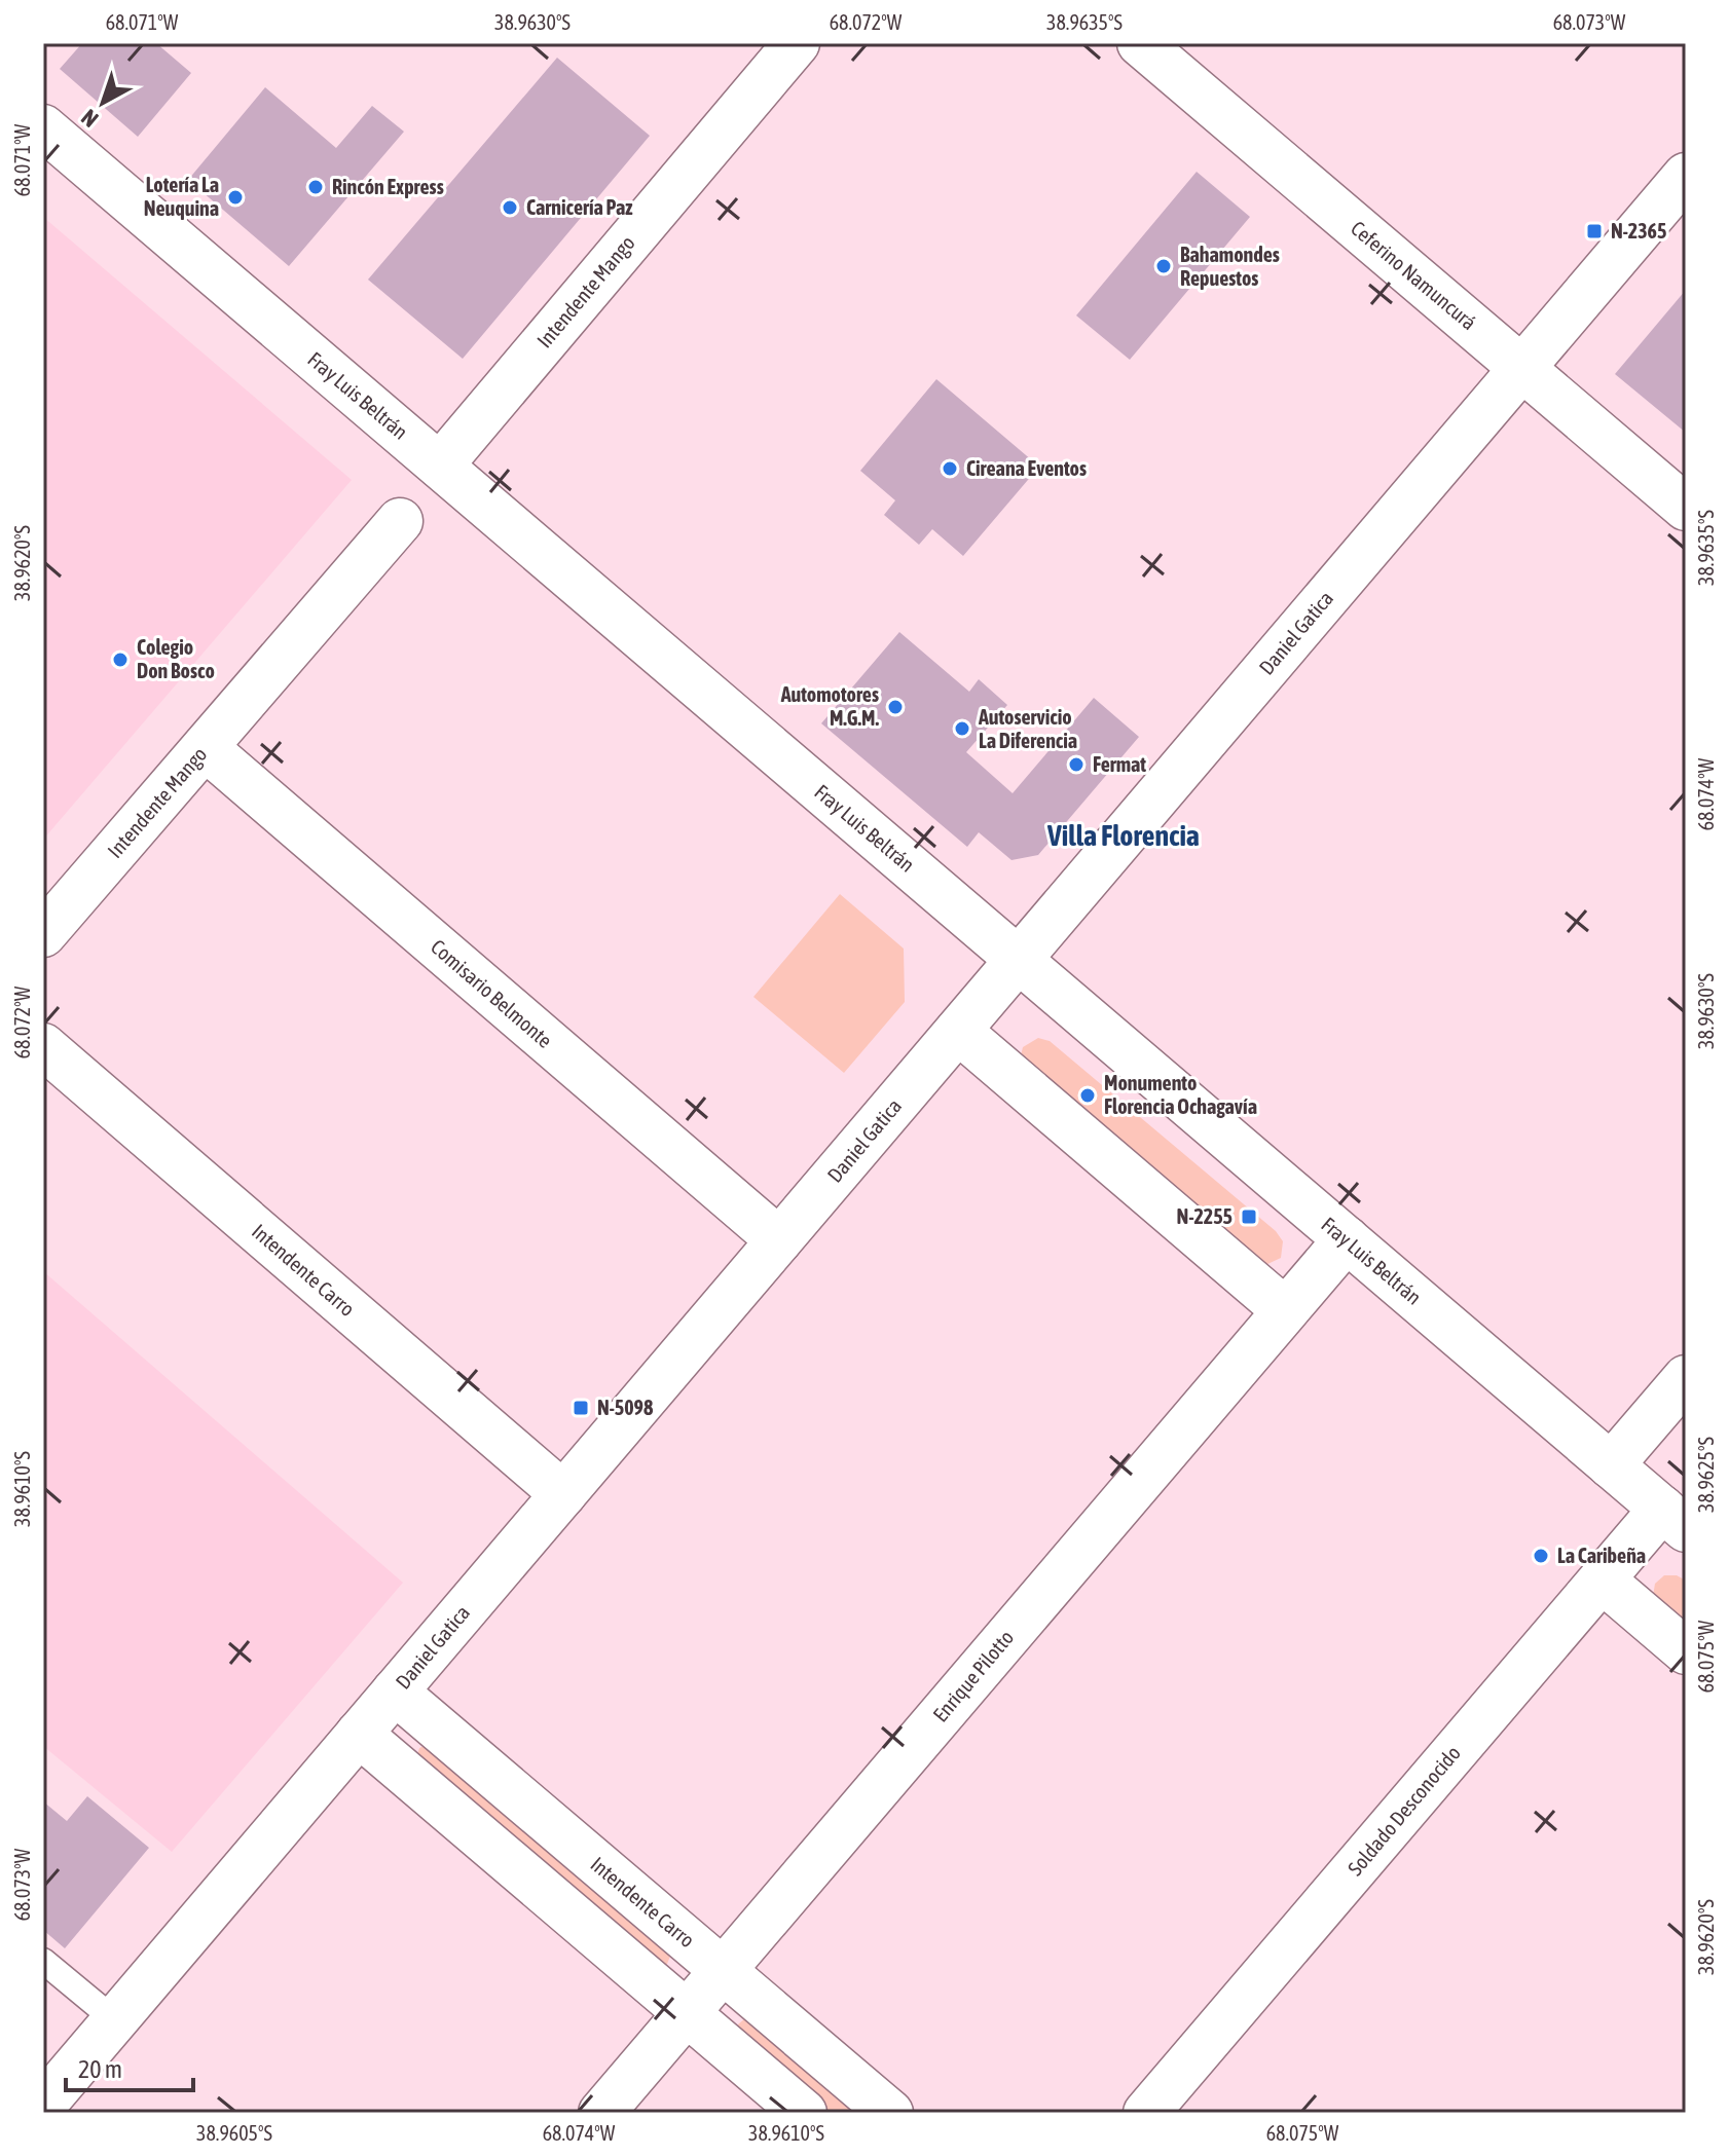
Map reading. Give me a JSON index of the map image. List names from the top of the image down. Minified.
{"streets":{"street":["Ceferino Namuncurá","Intendente Mango","Fray Luis Beltrán","Daniel Gatica","Comisario Belmonte","Intendente Carro","Enrique Pilotto","Soldado Desconocido"]},"crossings":[["Ceferino Namuncurá","Daniel Gatica"],["Intendente Mango","Fray Luis Beltrán"],["Intendente Mango","Comisario Belmonte"],["Fray Luis Beltrán","Daniel Gatica"],["Fray Luis Beltrán","Enrique Pilotto"],["Fray Luis Beltrán","Soldado Desconocido"],["Daniel Gatica","Comisario Belmonte"],["Daniel Gatica","Intendente Carro"],["Intendente Carro","Enrique Pilotto"]],"districts":["Villa Florencia"],"places":{"other":["Rincón Express","Lotería La Neuquina","Carnicería Paz","Bahamondes Repuestos","Cireana Eventos","Colegio Don Bosco","Automotores M.G.M.","Autoservicio La Diferencia","Fermat","Monumento Florencia Ochagavía","La Caribeña"],"transit":["N-2365","N-2255","N-5098"]},"scale_bar":"20 m","north":"bottom left","coordinates":["68.071°W","38.9630°S","68.072°W","38.9635°S","68.073°W","38.9620°S","68.074°W","38.9625°S","38.9610°S","68.075°W","38.9605°S"]}
